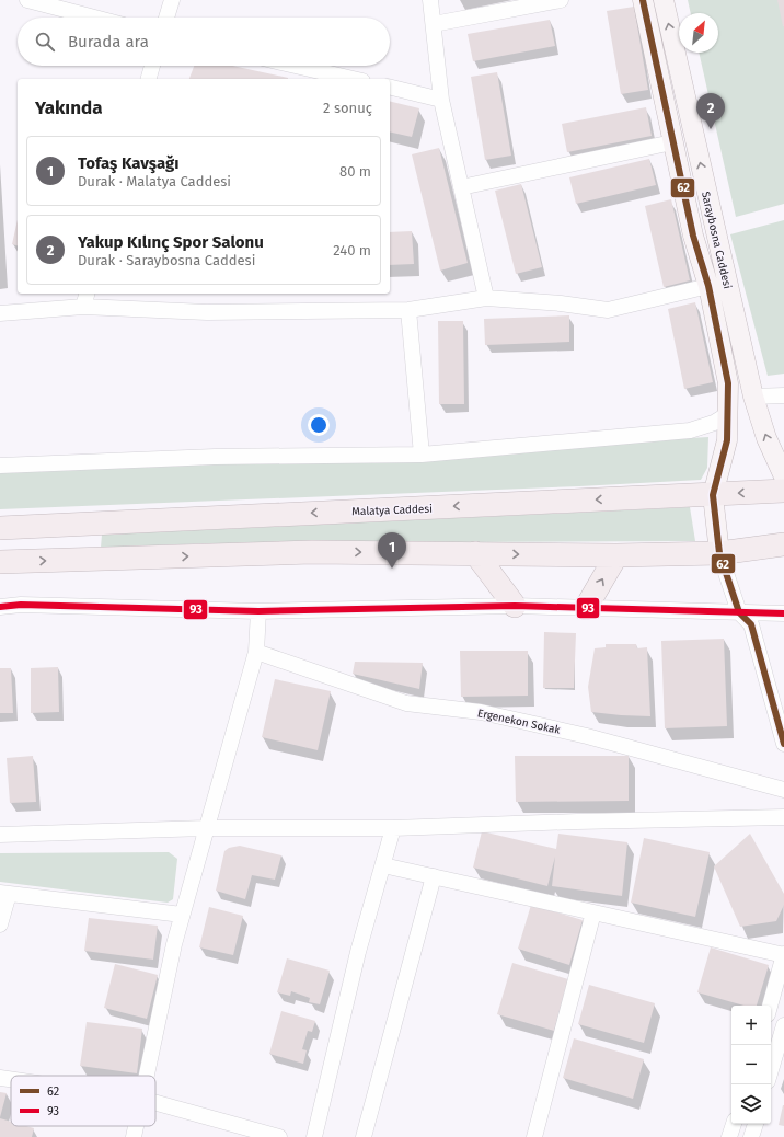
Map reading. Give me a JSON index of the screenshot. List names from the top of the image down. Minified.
{"streets":{"highway":["Malatya Caddesi"],"main road":["Saraybosna Caddesi"],"street":["Ergenekon Sokak"]},"crossings":[["Saraybosna Caddesi","Malatya Caddesi"]],"lines":["transit line 62","transit line 93"],"legend":["62","93"],"north":"top right","page":{"search":"Burada ara","heading":["Yakında","2 sonuç"],"pins":["2","1"],"list":[{"mark":"1","name":"Tofaş Kavşağı","note":"Durak · Malatya Caddesi","value":"80 m"},{"mark":"2","name":"Yakup Kılınç Spor Salonu","note":"Durak · Saraybosna Caddesi","value":"240 m"}],"map_buttons":["+","−"]}}
